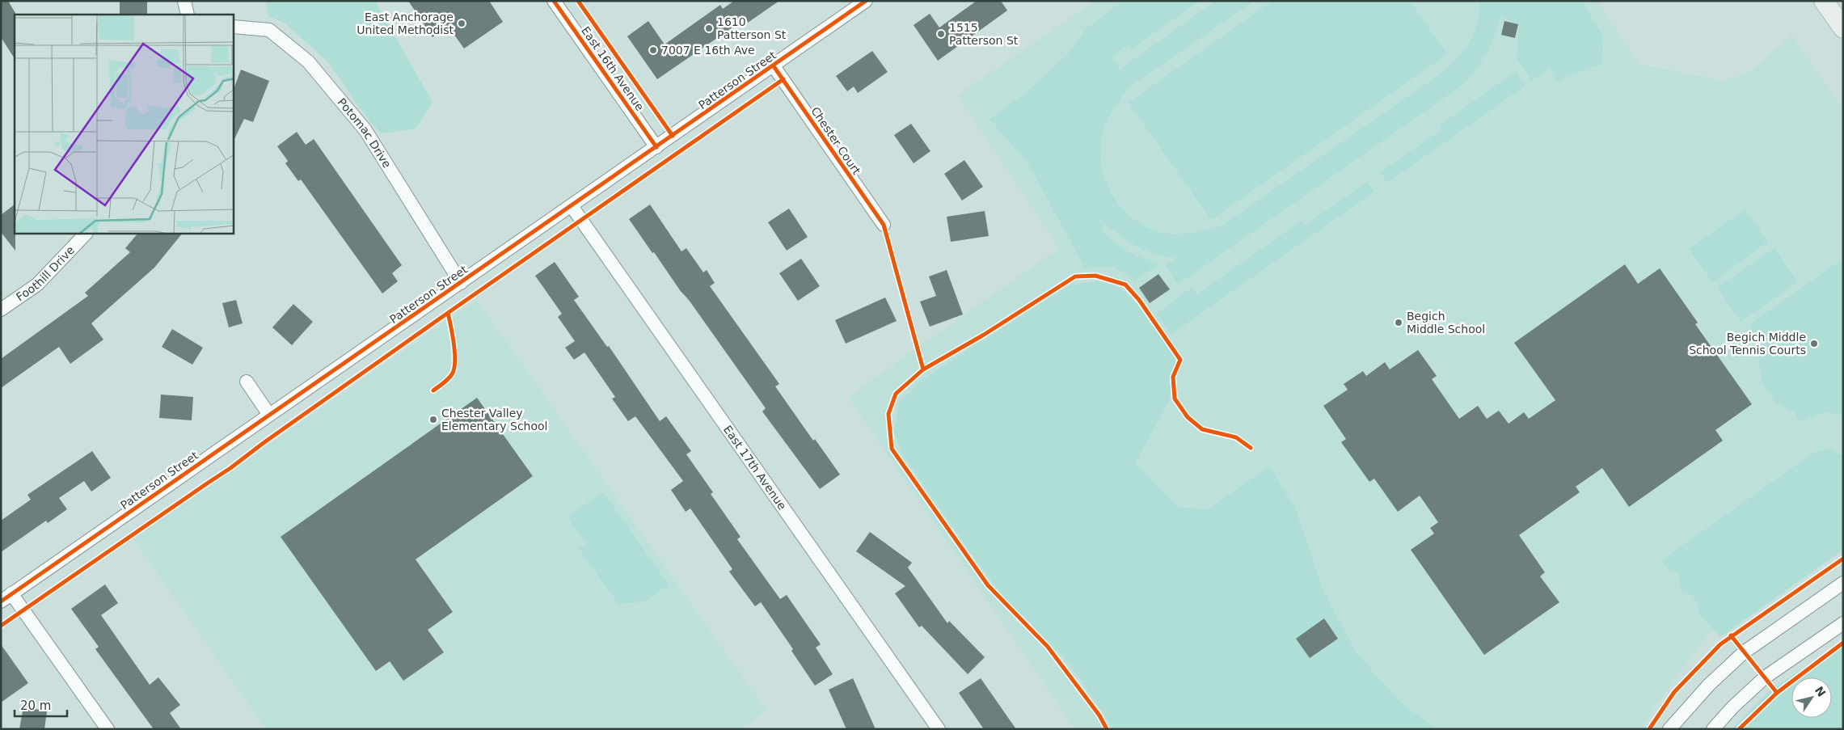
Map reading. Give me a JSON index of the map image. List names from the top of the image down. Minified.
{"streets":{"street":["East 16th Avenue","Patterson Street","Potomac Drive","Chester Court","Foothill Drive","East 17th Avenue"]},"crossings":[["East 16th Avenue","Patterson Street"],["Patterson Street","Potomac Drive"],["Patterson Street","Chester Court"],["Patterson Street","East 17th Avenue"]],"places":["East Anchorage United Methodist","1610 Patterson St","1515 Patterson St","7007 E 16th Ave","Begich Middle School","Begich Middle School Tennis Courts","Chester Valley Elementary School"],"scale_bar":"20 m","north":"top right"}
